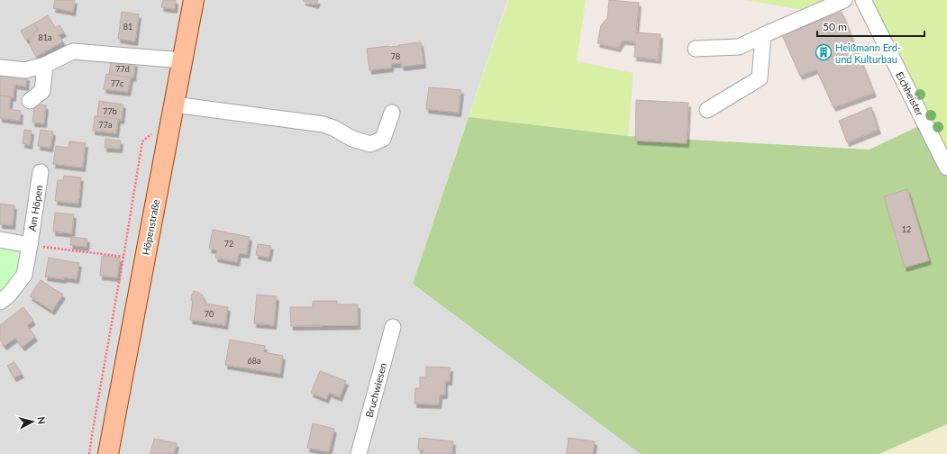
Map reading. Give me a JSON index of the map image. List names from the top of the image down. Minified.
{"streets":{"main road":["Höpenstraße"],"street":["Eichheister","Am Höpen","Bruchwiesen"]},"places":{"building":["Heißmann Erd- und Kulturbau"]},"house_numbers":["81","81a","78","77d","77c","77b","77a","12","72","70","68a"],"scale_bar":"50 m","north":"right"}
